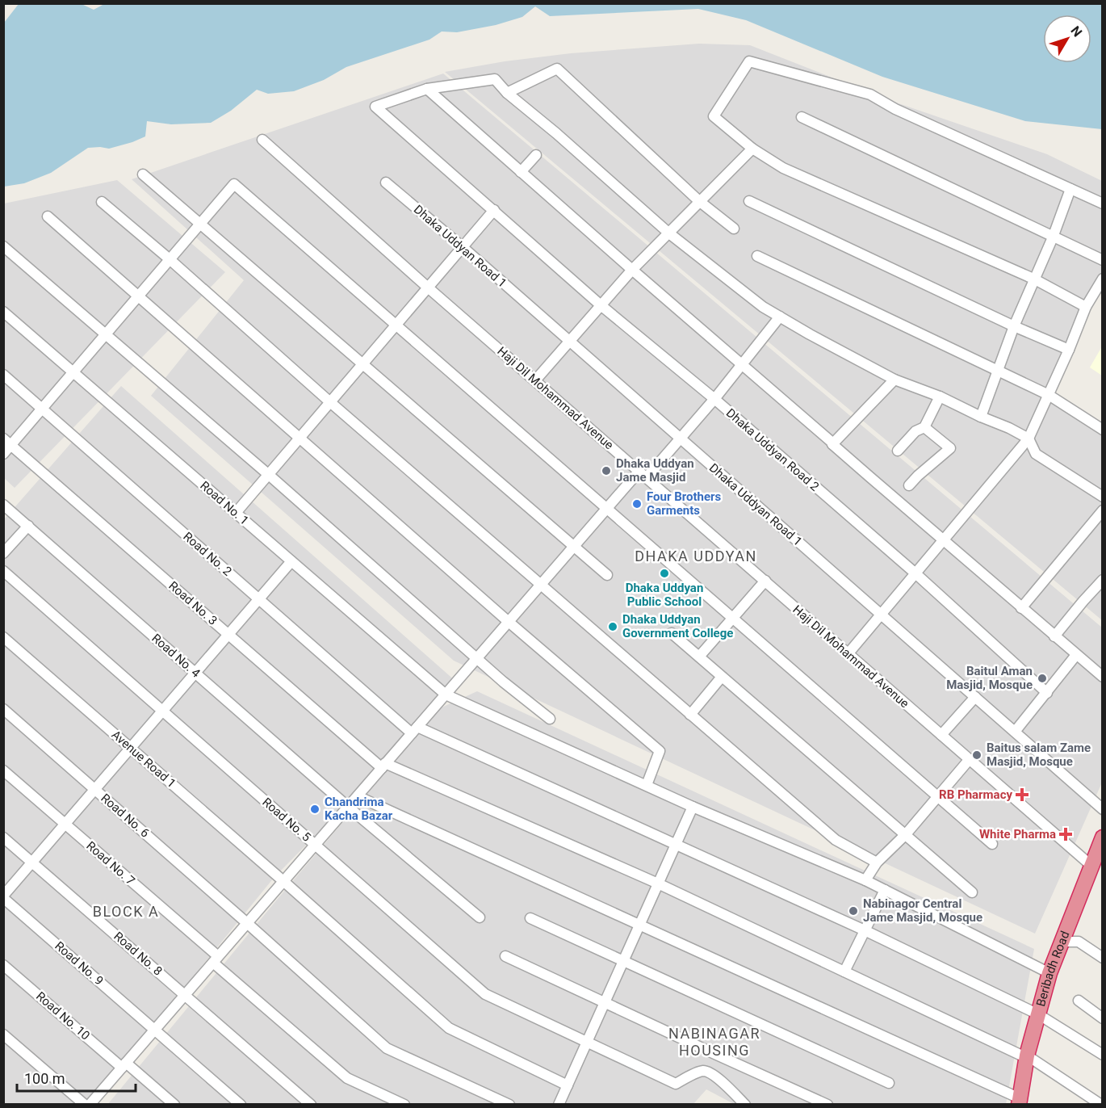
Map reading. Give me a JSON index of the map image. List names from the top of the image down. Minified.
{"streets":{"highway":["Beribadh Road"],"street":["Dhaka Uddyan Road 1","Haji Dil Mohammad Avenue","Dhaka Uddyan Road 2","Road No. 1","Road No. 2","Road No. 3","Road No. 4","Avenue Road 1","Road No. 6","Road No. 5","Road No. 7","Road No. 8","Road No. 9","Road No. 10"]},"crossings":[["Haji Dil Mohammad Avenue","Beribadh Road"],["Road No. 1","Beribadh Road"],["Road No. 2","Beribadh Road"],["Road No. 3","Beribadh Road"]],"districts":["DHAKA UDDYAN","BLOCK A","NABINAGAR HOUSING"],"places":{"other":["Dhaka Uddyan Jame Masjid","Four Brothers Garments","Dhaka Uddyan Public School","Dhaka Uddyan Government College","Baitul Aman Masjid, Mosque","Baitus salam Zame Masjid, Mosque","Chandrima Kacha Bazar","Nabinagor Central Jame Masjid, Mosque"],"health":["RB Pharmacy","White Pharma"]},"scale_bar":"100 m","north":"top right"}
